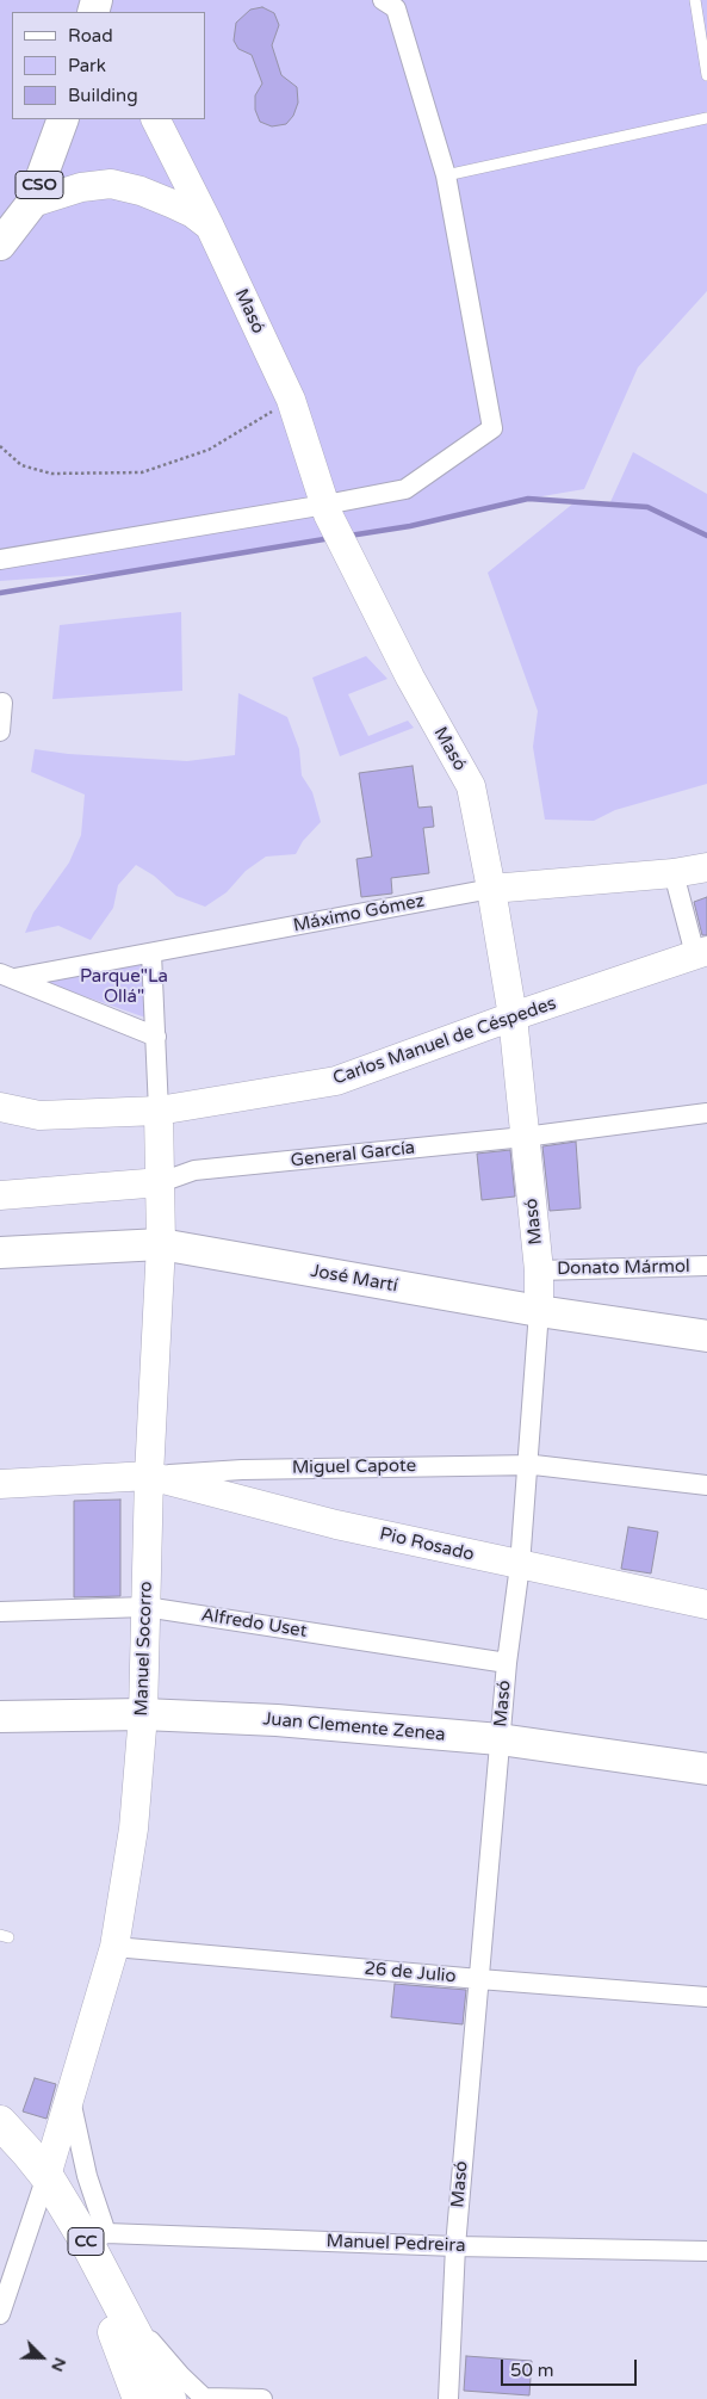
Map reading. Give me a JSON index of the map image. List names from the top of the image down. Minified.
{"streets":{"highway":["CC"],"main road":["CSO","José Martí","Juan Clemente Zenea"],"street":["Masó","Máximo Gómez","Carlos Manuel de Céspedes","General García","Donato Mármol","Miguel Capote","Pio Rosado","Alfredo Uset","Manuel Socorro","26 de Julio","Manuel Pedreira"]},"crossings":[["Masó","Máximo Gómez"],["Masó","Carlos Manuel de Céspedes"],["Masó","General García"],["Masó","Donato Mármol"],["Masó","José Martí"],["Masó","Miguel Capote"],["Masó","Pio Rosado"],["Masó","Alfredo Uset"],["Masó","Juan Clemente Zenea"],["Masó","26 de Julio"],["Masó","Manuel Pedreira"],["Carlos Manuel de Céspedes","Manuel Socorro"],["General García","Manuel Socorro"],["José Martí","Manuel Socorro"],["Miguel Capote","Pio Rosado"],["Miguel Capote","Manuel Socorro"],["Pio Rosado","Manuel Socorro"],["Alfredo Uset","Manuel Socorro"],["Manuel Socorro","Juan Clemente Zenea"],["Manuel Socorro","26 de Julio"],["Manuel Socorro","CC"],["CC","Manuel Pedreira"]],"parks":["Parque\"La Ollá\""],"legend":["Road","Park","Building"],"scale_bar":"50 m","north":"bottom right"}
